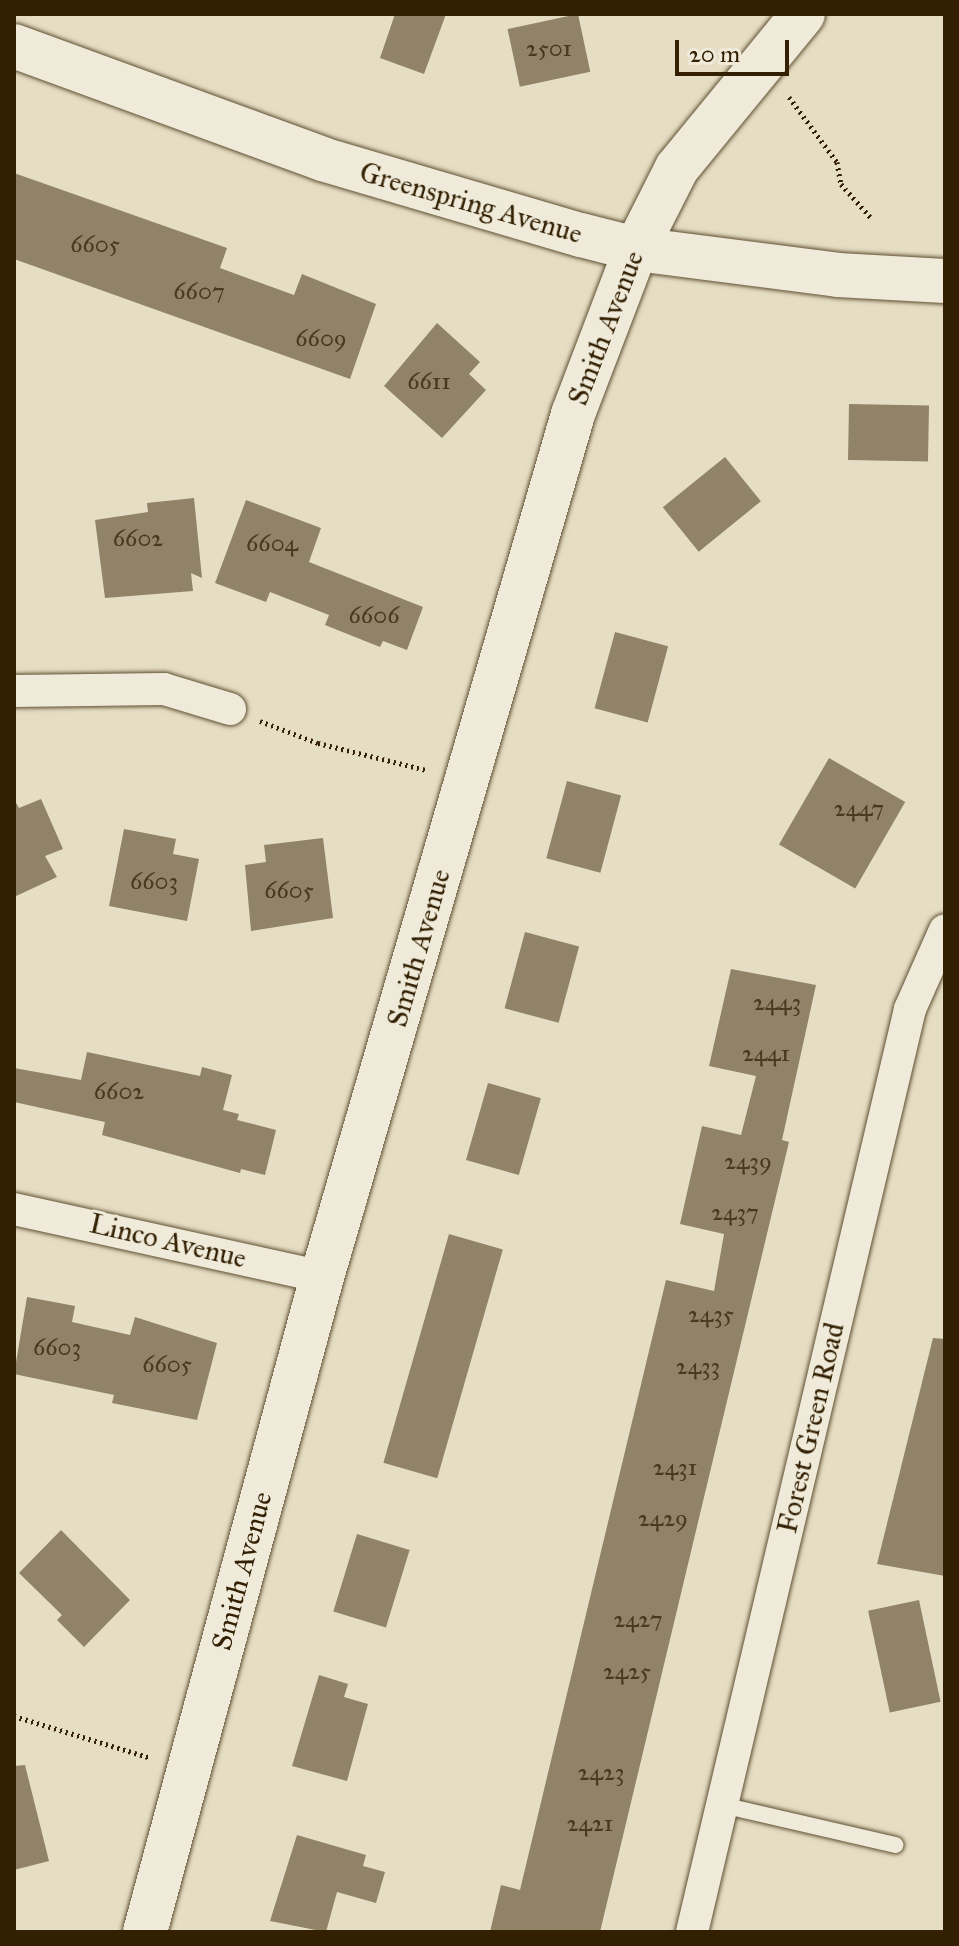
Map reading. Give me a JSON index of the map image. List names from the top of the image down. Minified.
{"streets":{"main road":["Greenspring Avenue","Smith Avenue"],"street":["Linco Avenue","Forest Green Road"]},"crossings":[["Greenspring Avenue","Smith Avenue"],["Smith Avenue","Linco Avenue"]],"house_numbers":["2501","6605","6607","6609","6611","6602","6604","6606","2447","6603","6605","2443","2441","6602","2439","2437","2435","6603","6605","2433","2431","2429","2427","2425","2423","2421"],"scale_bar":"20 m"}
